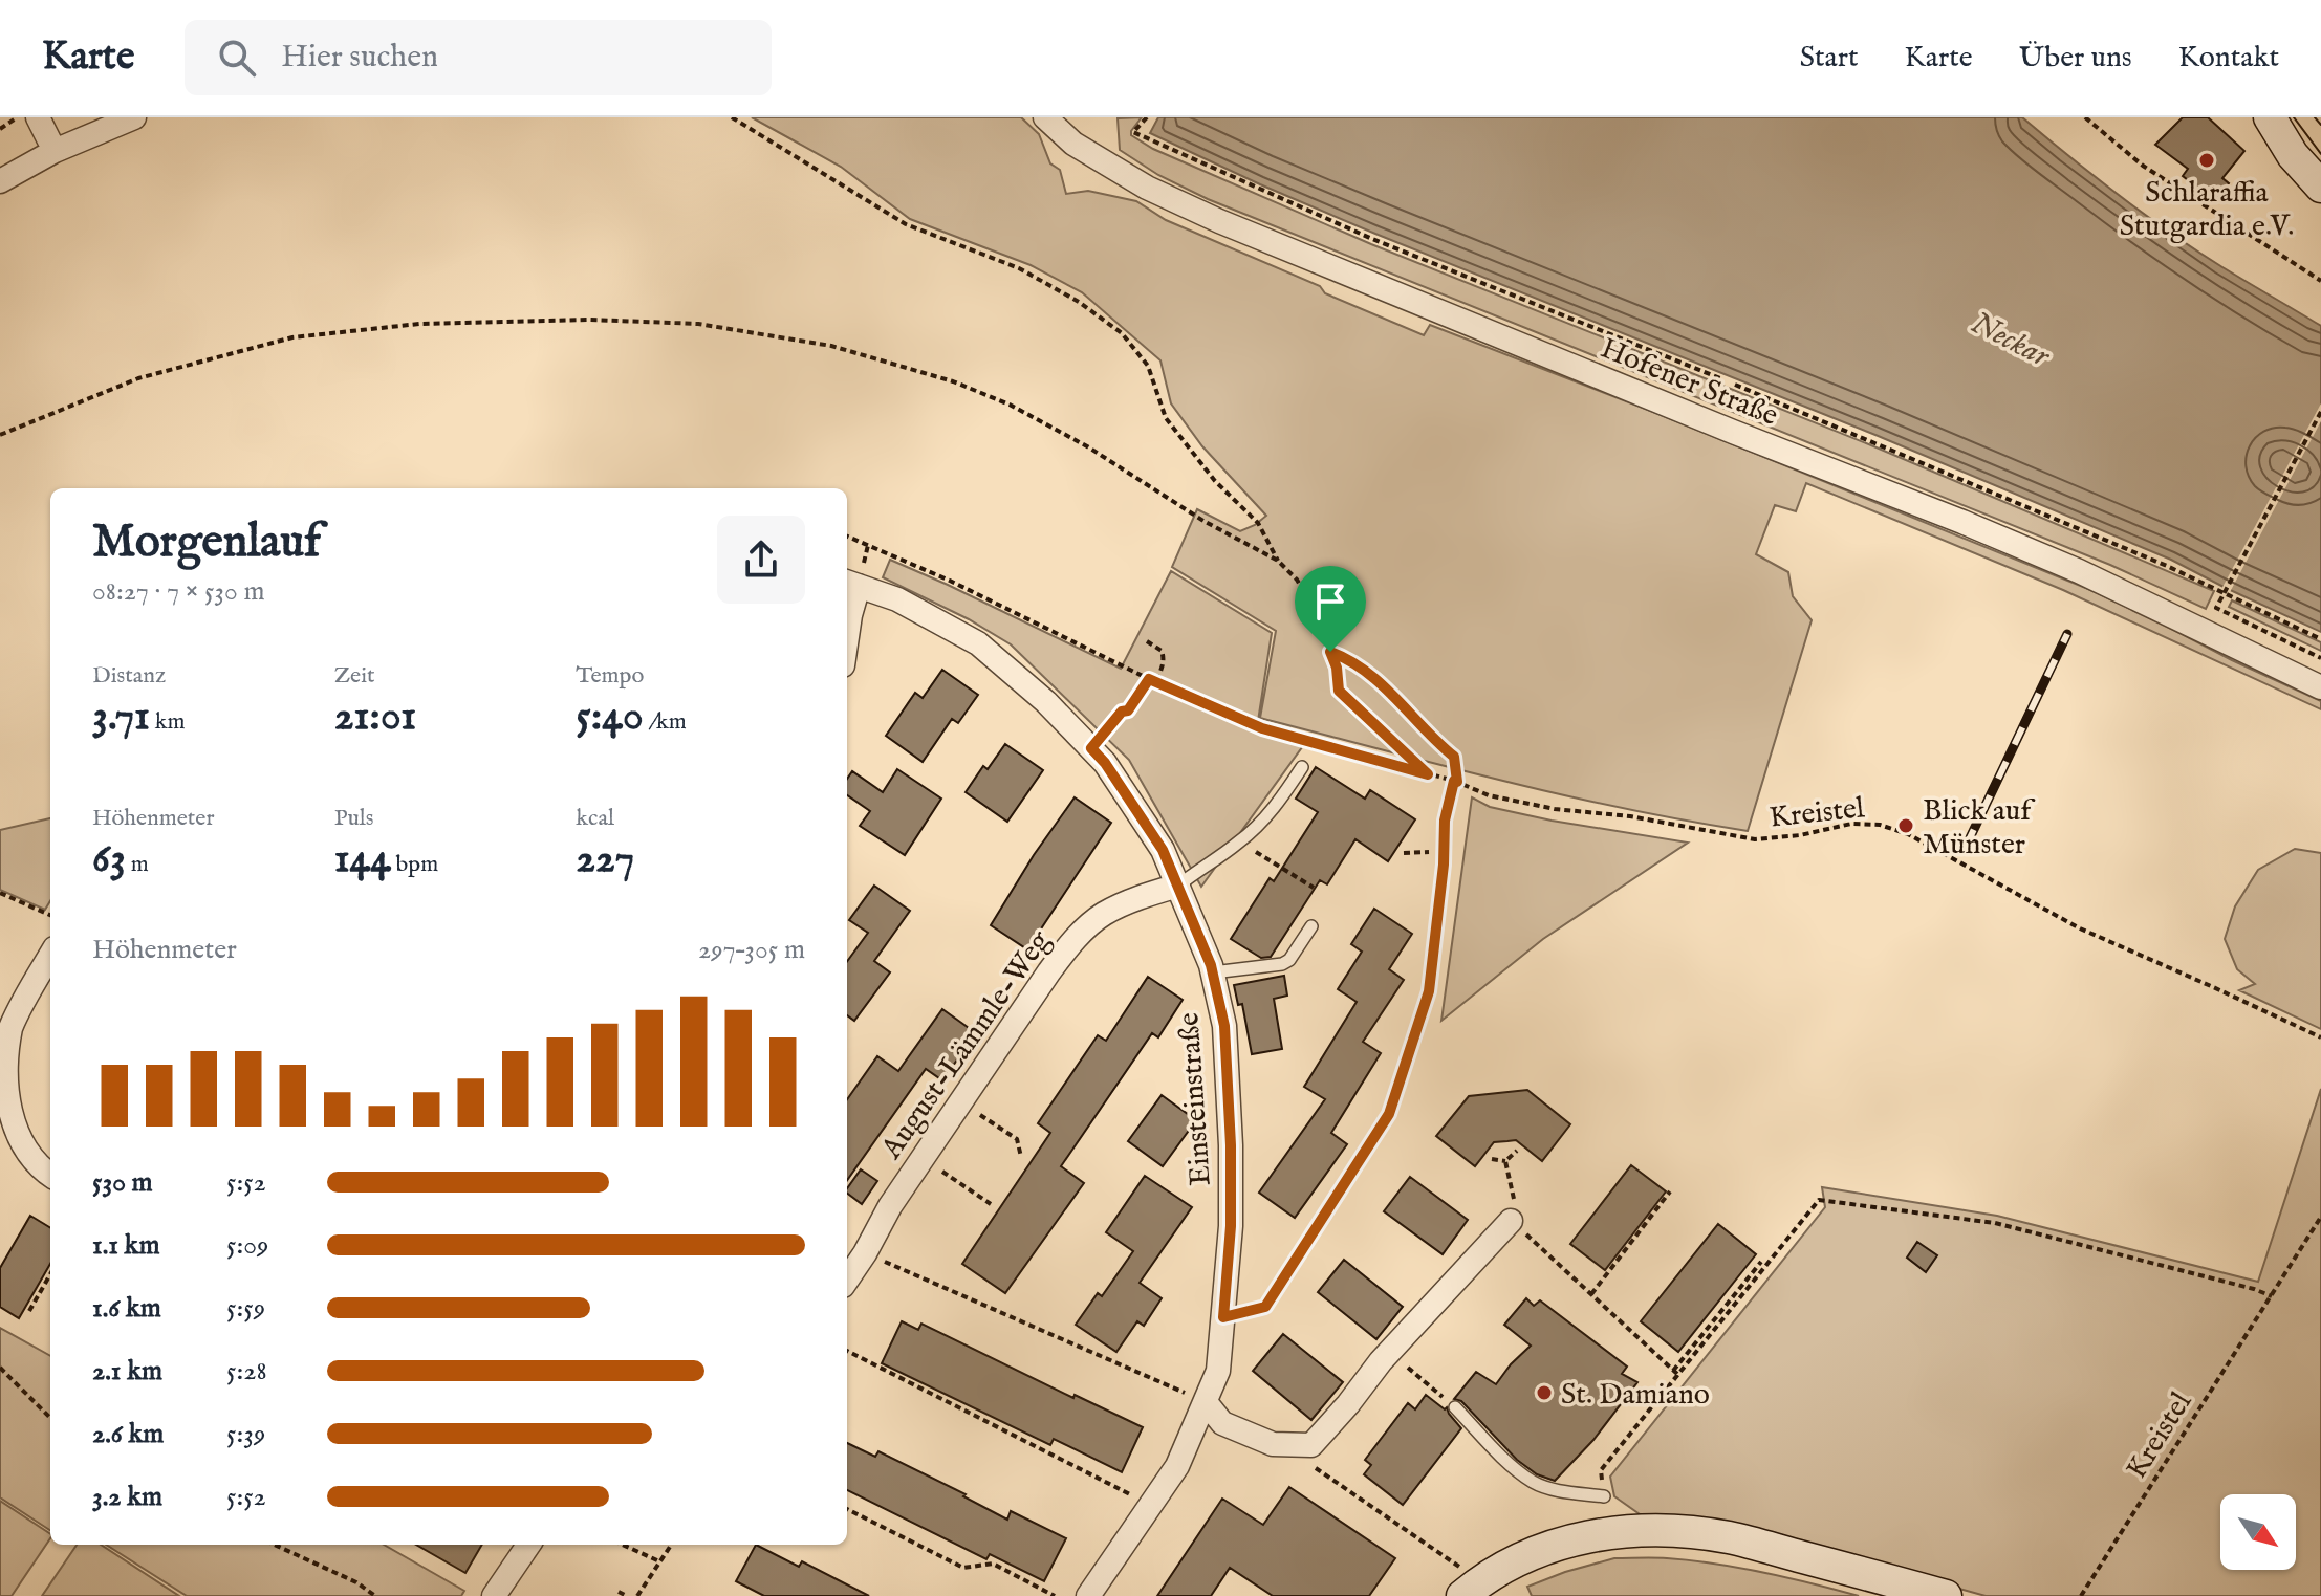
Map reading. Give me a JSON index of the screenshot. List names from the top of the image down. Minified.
{"streets":{"street":["Hofener Straße","August-Lämmle-Weg","Einsteinstraße"],"path":["Kreistel"]},"crossings":[["August-Lämmle-Weg","Einsteinstraße"]],"water":["Neckar"],"places":["Schlaraffia Stutgardia e.V.","Blick auf Münster","St. Damiano"],"north":"bottom right","page":{"header":"Karte","search":"Hier suchen","nav":["Start","Karte","Über uns","Kontakt"],"heading":["Morgenlauf","08:27 · 7 × 530 m"],"stats":[["Distanz","3.71 km"],["Zeit","21:01"],["Tempo","5:40 /km"],["Höhenmeter","63 m"],["Puls","144 bpm"],["kcal","227"]],"chart":["Höhenmeter","297–305 m"],"list":[{"name":"530 m","note":"5:52"},{"name":"1.1 km","note":"5:09"},{"name":"1.6 km","note":"5:59"},{"name":"2.1 km","note":"5:28"},{"name":"2.6 km","note":"5:39"},{"name":"3.2 km","note":"5:52"}]}}
